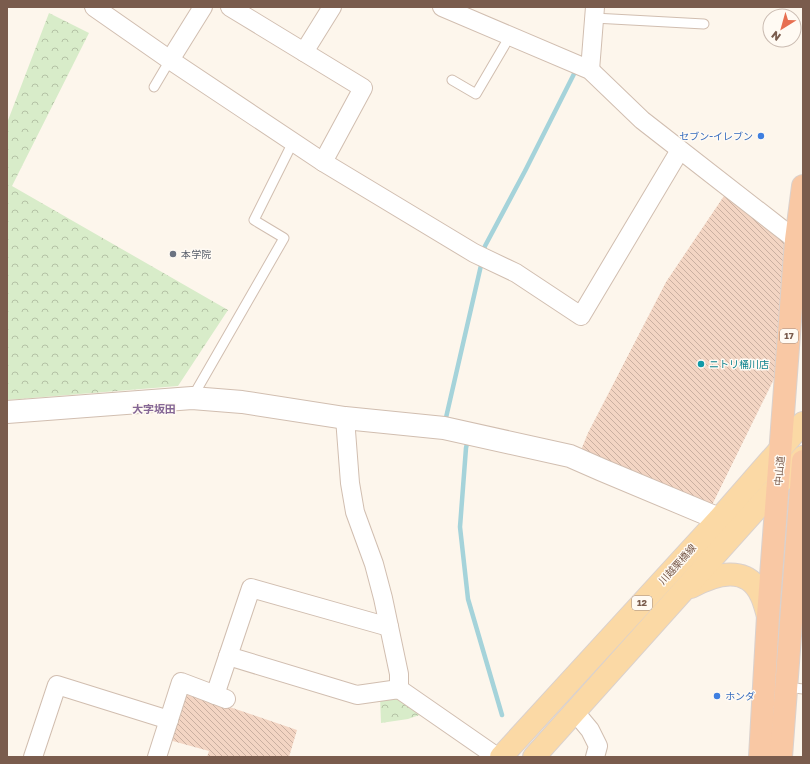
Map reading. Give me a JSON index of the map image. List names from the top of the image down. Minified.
{"streets":{"highway":["17","中山道"],"main road":["川越栗橋線","12"]},"crossings":[["中山道","川越栗橋線"],["中山道","12"]],"districts":["大字坂田"],"places":["セブン-イレブン","本学院","ニトリ桶川店","ホンダ"],"north":"bottom left"}
